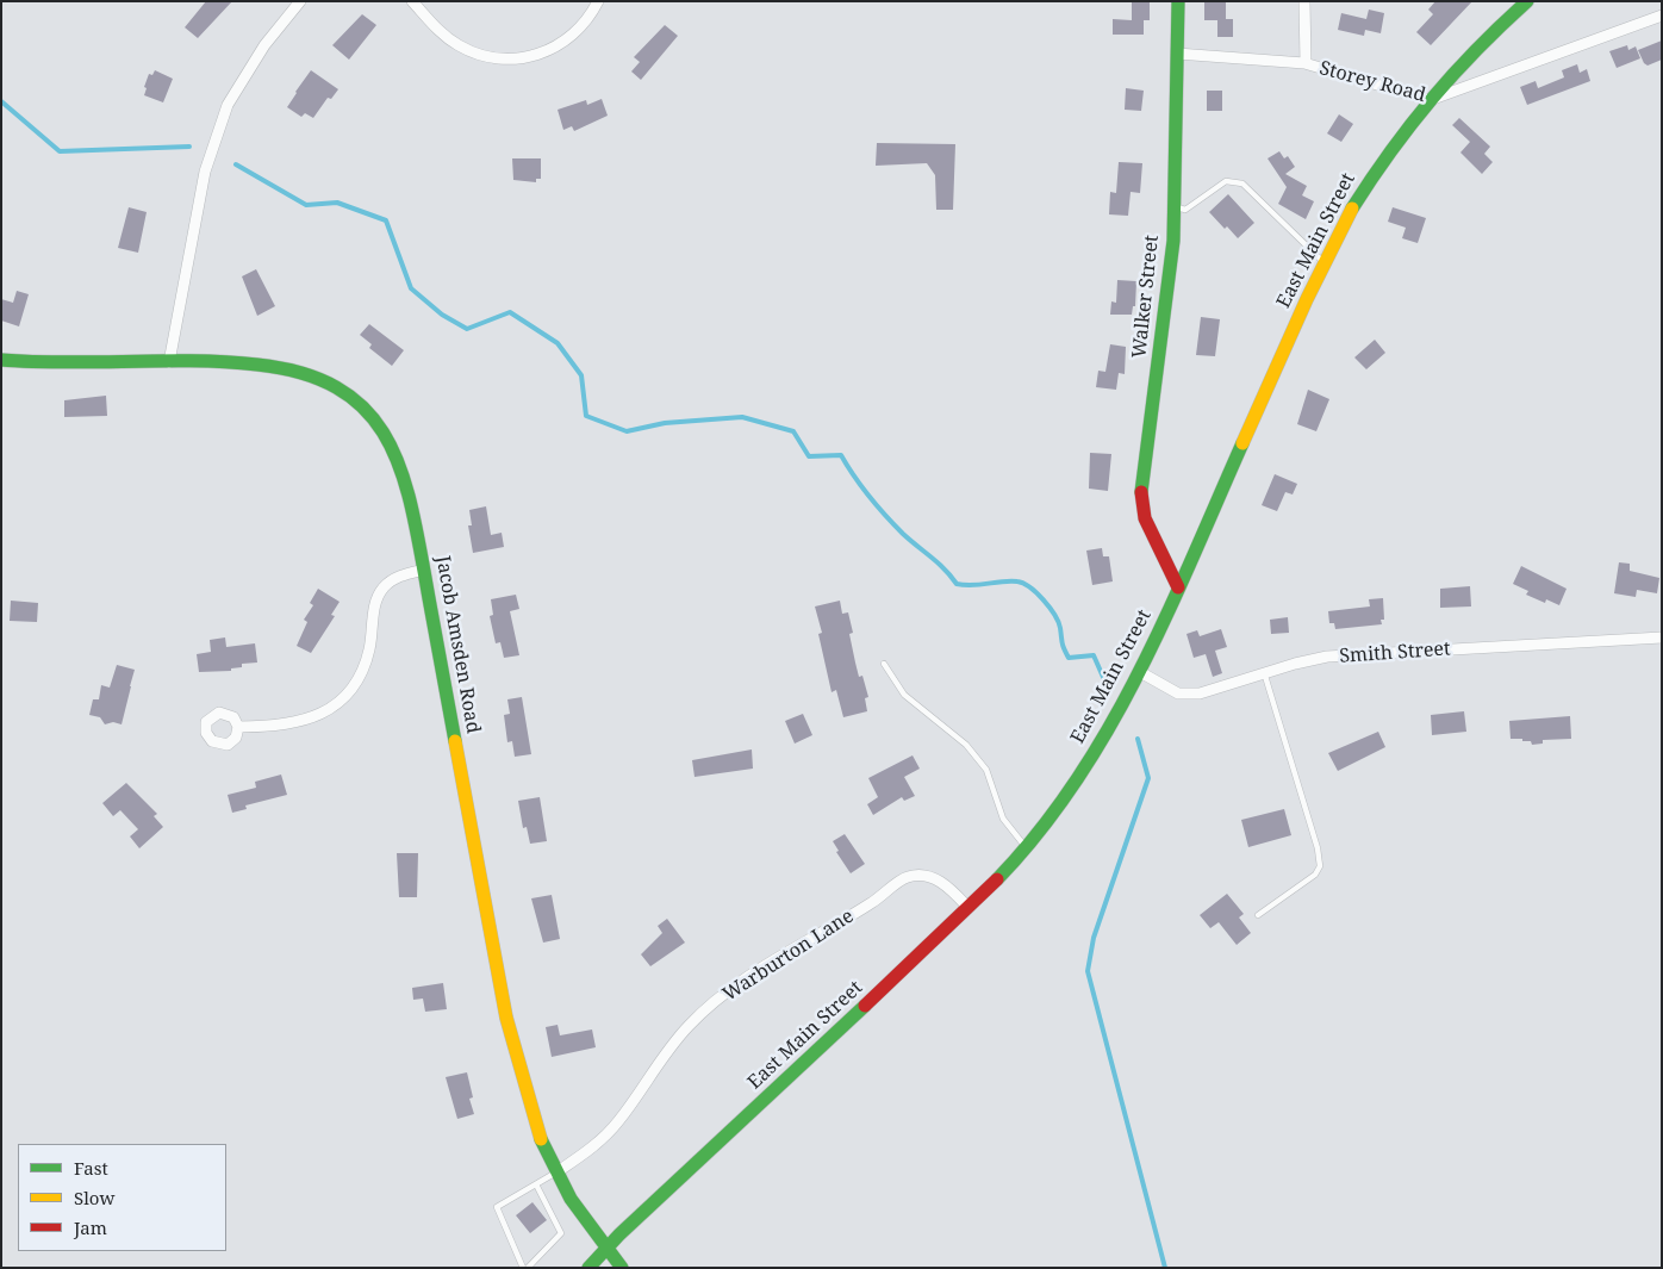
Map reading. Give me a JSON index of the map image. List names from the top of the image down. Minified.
{"streets":{"street":["Storey Road","East Main Street","Walker Street","Jacob Amsden Road","Smith Street","Warburton Lane"]},"crossings":[["Storey Road","East Main Street"],["Storey Road","Walker Street"],["East Main Street","Walker Street"],["East Main Street","Jacob Amsden Road"],["East Main Street","Smith Street"],["East Main Street","Warburton Lane"],["Jacob Amsden Road","Warburton Lane"]],"legend":["Fast","Slow","Jam"]}
